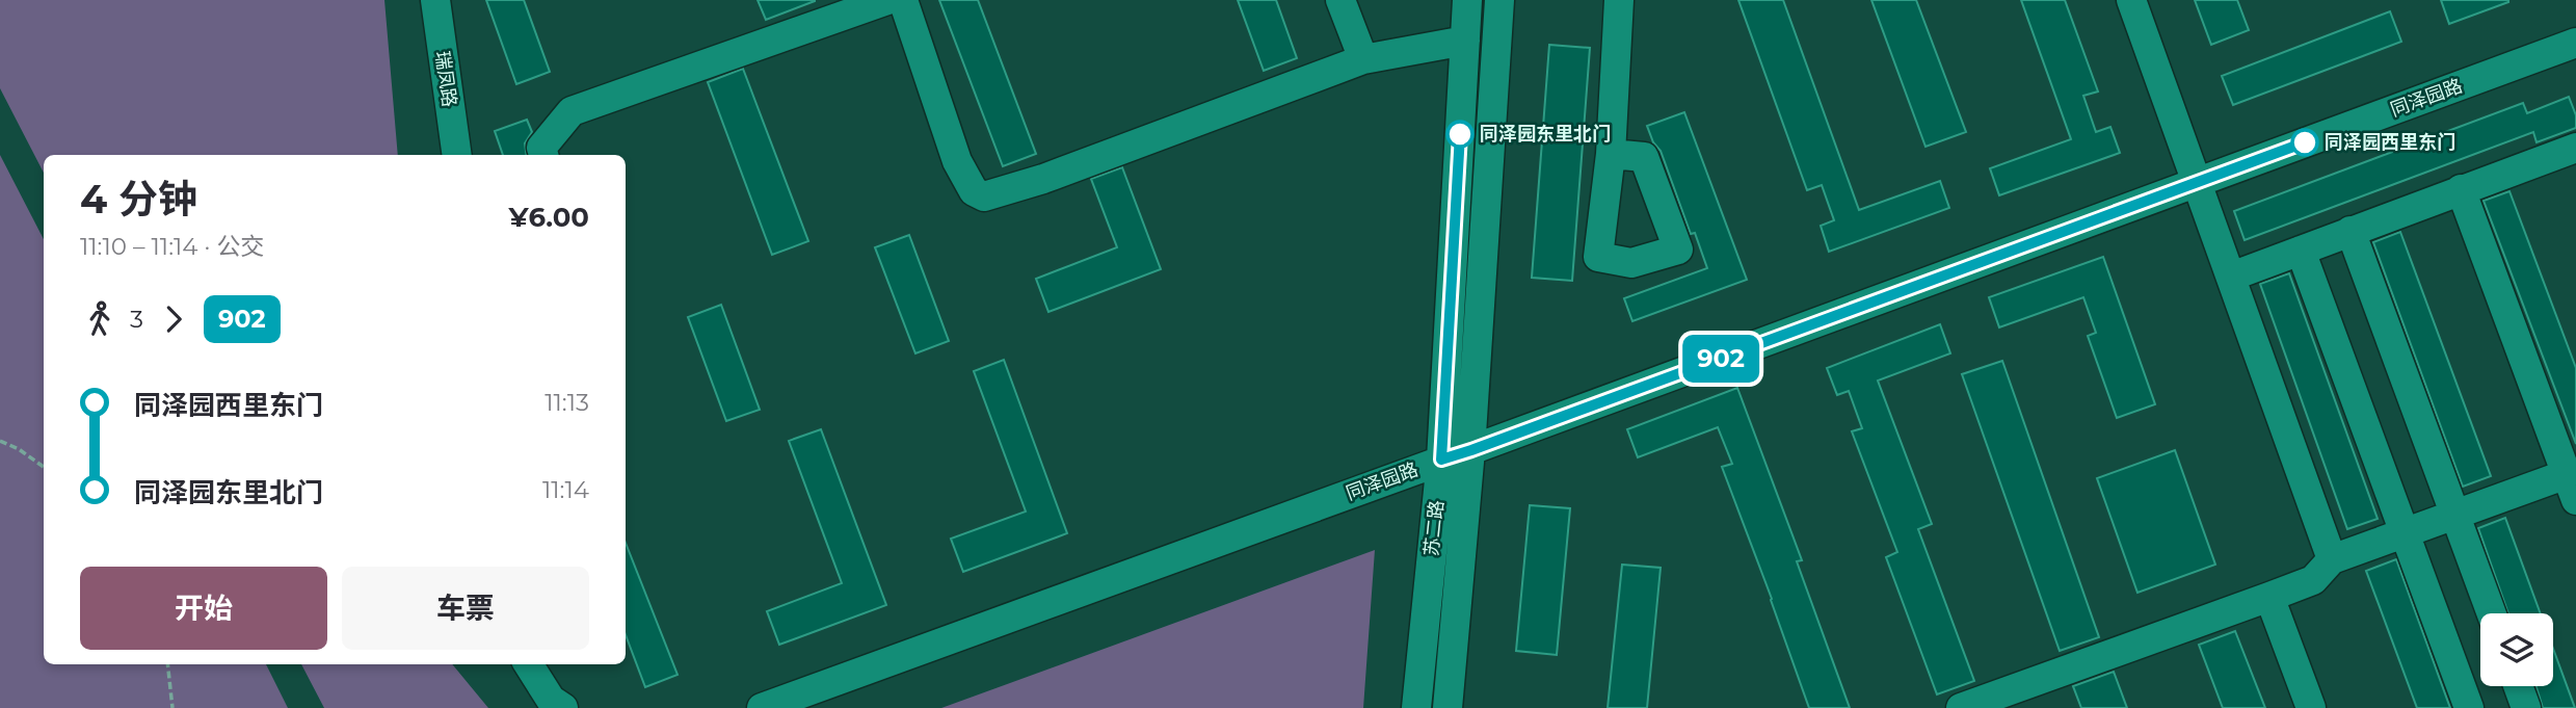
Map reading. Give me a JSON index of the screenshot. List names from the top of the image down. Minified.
{"streets":{"street":["瑞凤路","同泽园路","苏二路"]},"crossings":[["同泽园路","苏二路"]],"places":["同泽园东里北门","同泽园西里东门"],"lines":["bus line 902"],"page":{"on_map":"902","heading":["4 分钟","11:10 – 11:14 · 公交","¥6.00"],"legs":["3","902"],"list":[{"name":"同泽园西里东门","value":"11:13"},{"name":"同泽园东里北门","value":"11:14"}],"buttons":["开始","车票"]}}
